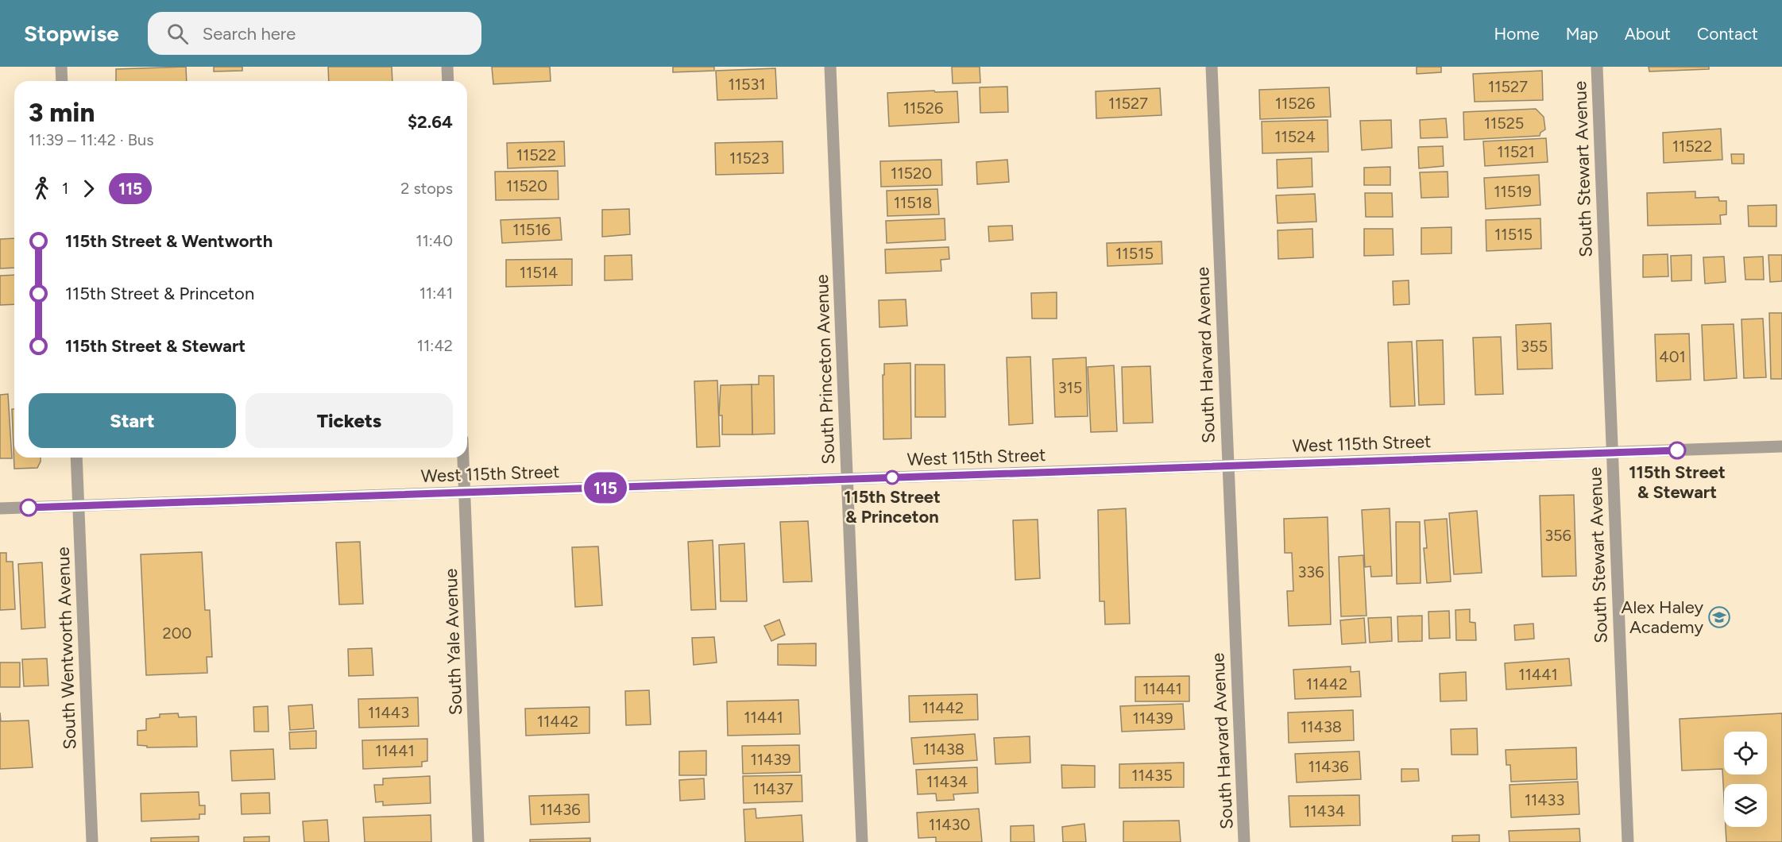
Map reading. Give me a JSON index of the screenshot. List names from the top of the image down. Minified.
{"streets":{"street":["South Stewart Avenue","South Harvard Avenue","South Princeton Avenue","West 115th Street","South Yale Avenue","South Wentworth Avenue"]},"crossings":[["South Stewart Avenue","West 115th Street"],["South Harvard Avenue","West 115th Street"],["South Princeton Avenue","West 115th Street"],["West 115th Street","South Yale Avenue"],["West 115th Street","South Wentworth Avenue"]],"places":{"other":["115th Street & Stewart","115th Street & Princeton"],"school or university":["Alex Haley Academy"]},"lines":["bus line 115"],"house_numbers":["11531","11527","11527","11526","11526","11525","11524","11522","11521","11522","11523","11520","11520","11519","11518","11516","11515","11515","11514","355","401","315","356","336","200","11441","11442","11441","11442","11443","11441","11439","11442","11438","11438","11441","11439","11436","11435","11434","11437","11433","11436","11434","11430"],"page":{"header":"Stopwise","search":"Search here","nav":["Home","Map","About","Contact"],"on_map":"115","heading":["3 min","11:39 – 11:42 · Bus","$2.64"],"legs":["1","115","2 stops"],"list":[{"name":"115th Street & Wentworth","value":"11:40"},{"name":"115th Street & Princeton","value":"11:41"},{"name":"115th Street & Stewart","value":"11:42"}],"buttons":["Start","Tickets"]}}
